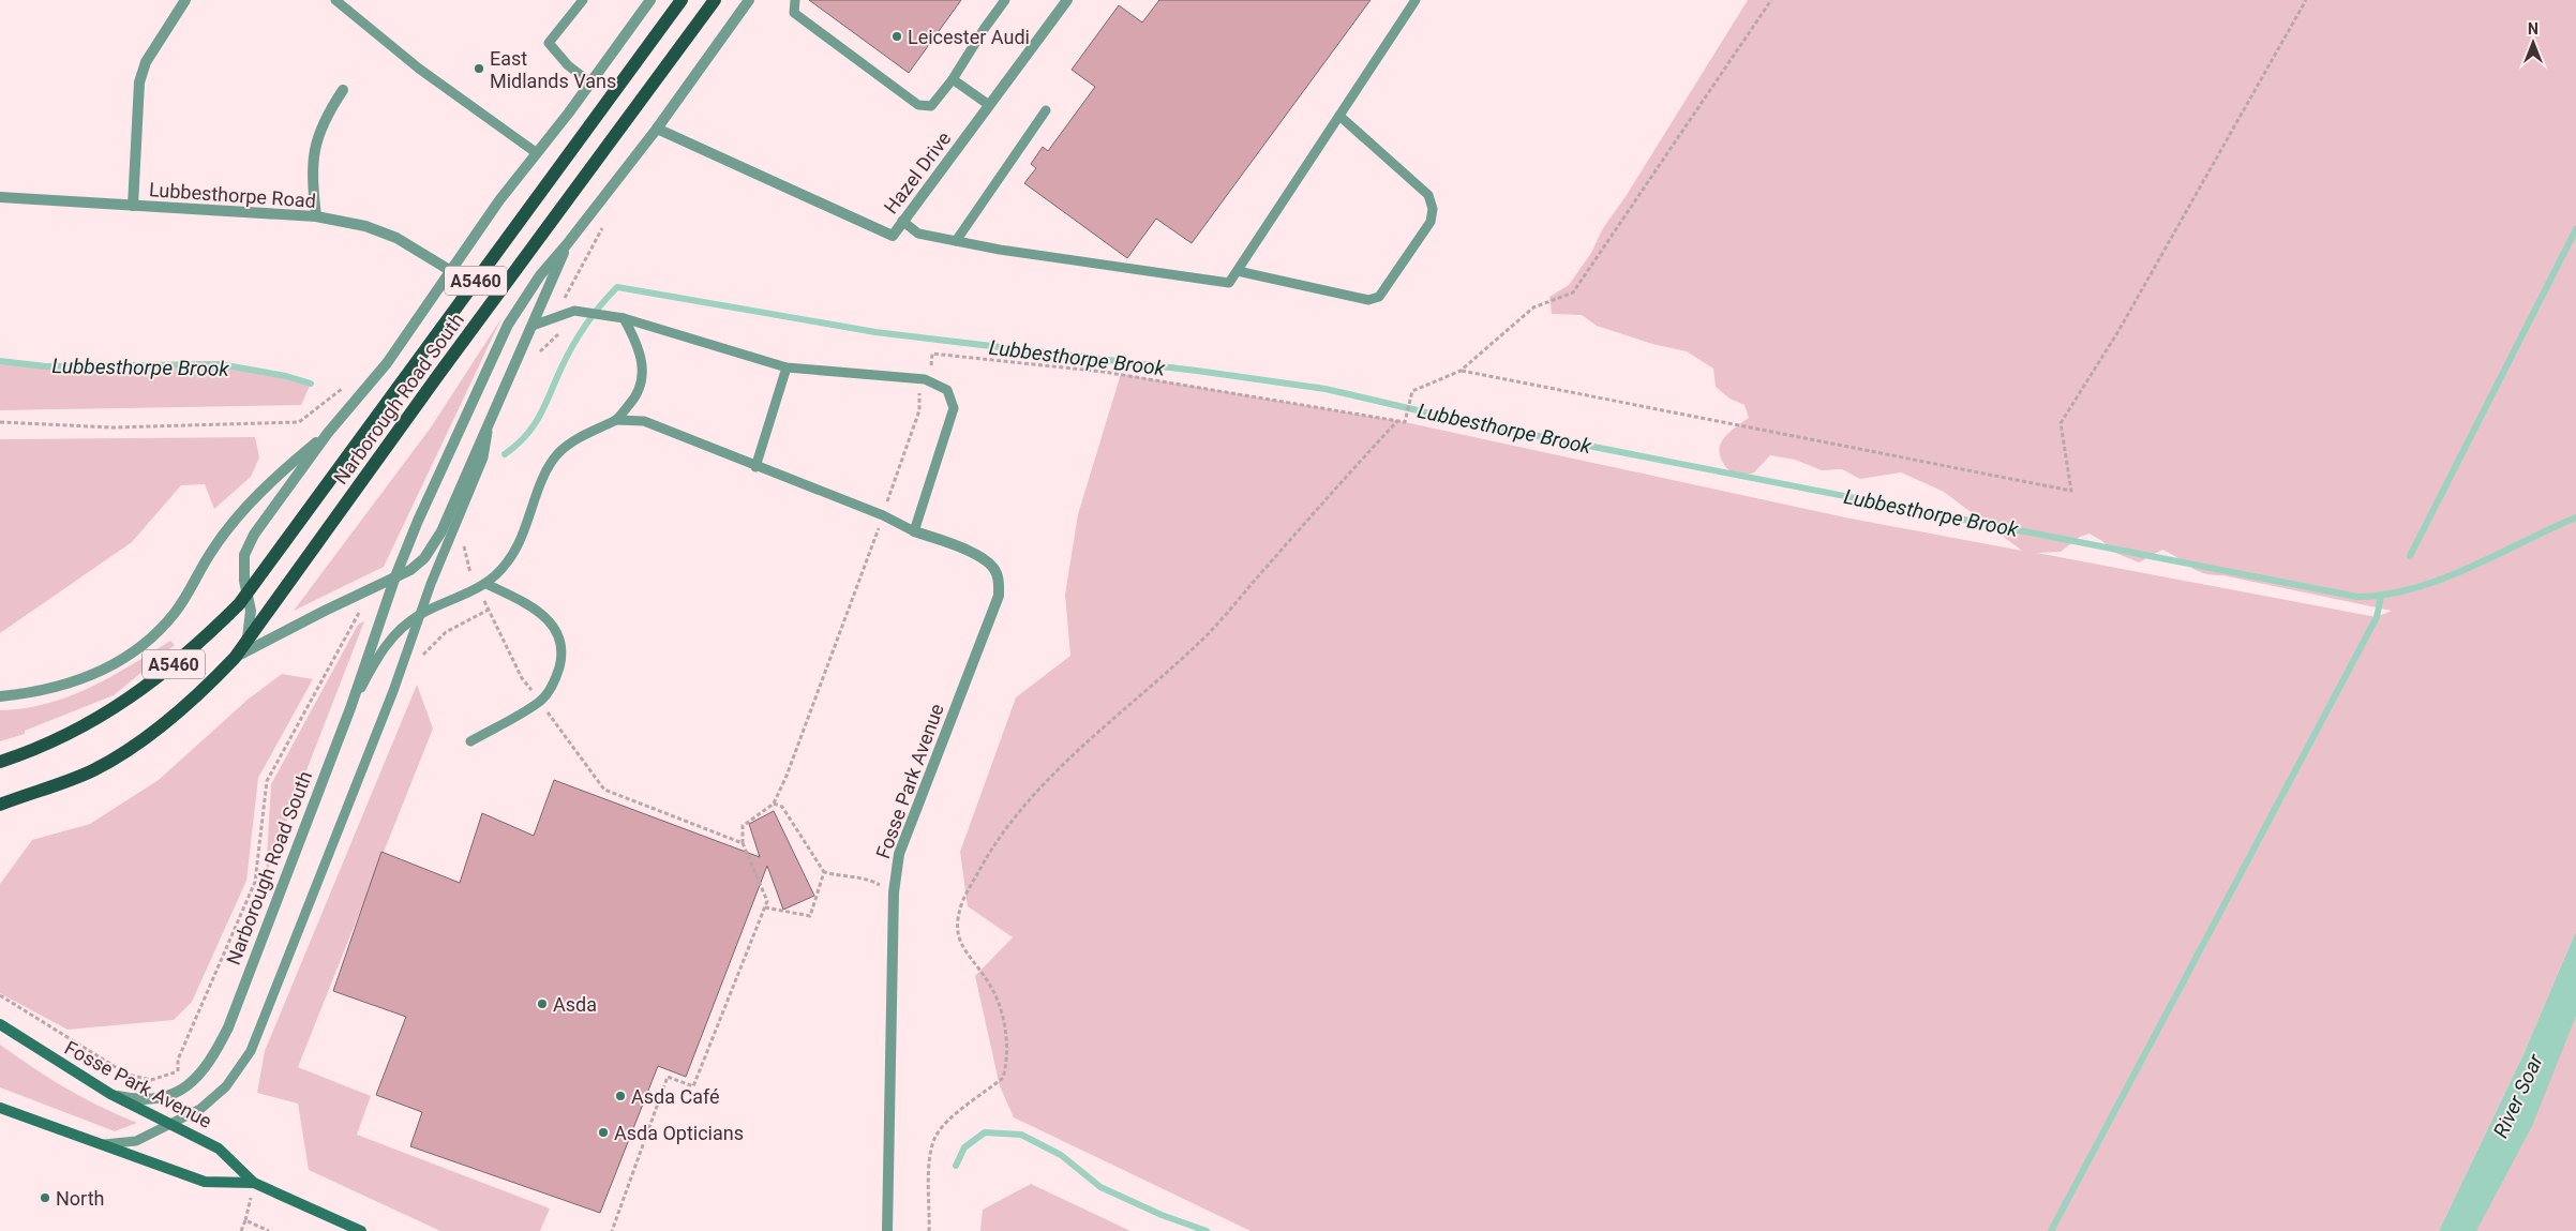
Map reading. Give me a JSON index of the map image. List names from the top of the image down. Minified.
{"streets":{"main road":["A5460","Narborough Road South"],"street":["Hazel Drive","Lubbesthorpe Road","Fosse Park Avenue"]},"crossings":[["Hazel Drive","Narborough Road South"],["Lubbesthorpe Road","Narborough Road South"],["Narborough Road South","Fosse Park Avenue"]],"water":["Lubbesthorpe Brook","River Soar"],"places":["Leicester Audi","East Midlands Vans","Asda","Asda Café","Asda Opticians","North"],"north":"top"}
